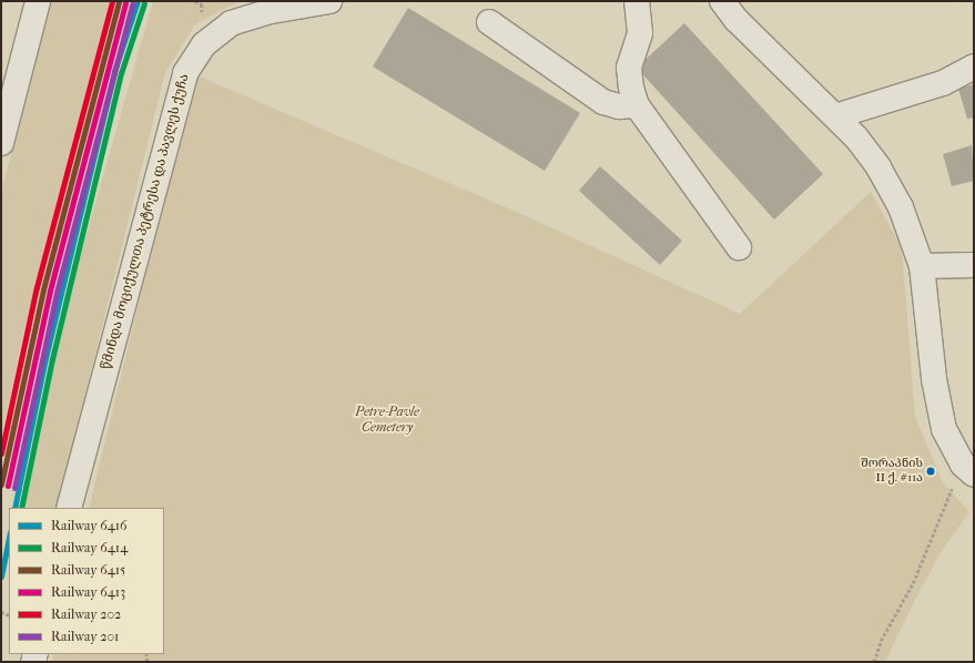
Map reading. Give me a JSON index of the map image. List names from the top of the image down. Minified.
{"streets":{"street":["წმინდა მოციქულთა პეტრესა და პავლეს ქუჩა"]},"parks":["Petre-Pavle Cemetery"],"places":["შორაპნის II ქ. #11ა"],"lines":["rail line 6416","rail line 6415","rail line 202","rail line 6414","rail line 6413","rail line 201"],"legend":["Railway 6416","Railway 6414","Railway 6415","Railway 6413","Railway 202","Railway 201"]}
